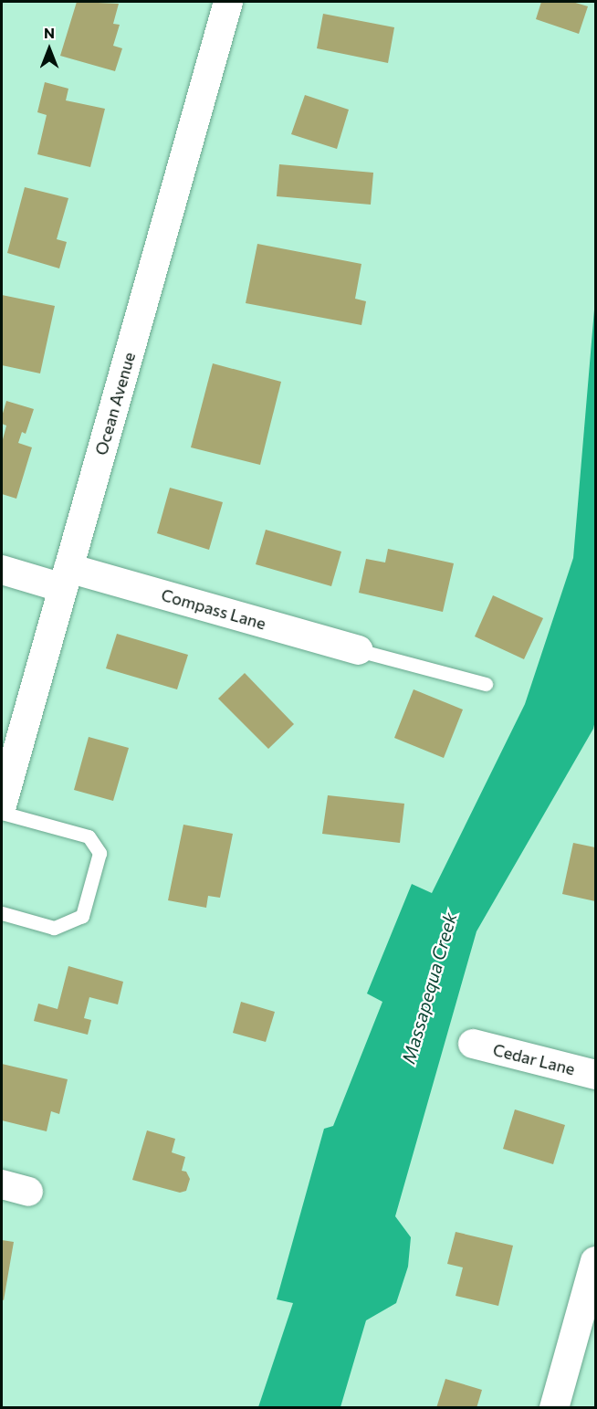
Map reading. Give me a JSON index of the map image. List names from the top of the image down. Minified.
{"streets":{"street":["Ocean Avenue","Compass Lane","Cedar Lane"]},"crossings":[["Ocean Avenue","Compass Lane"]],"water":["Massapequa Creek"],"north":"top"}
